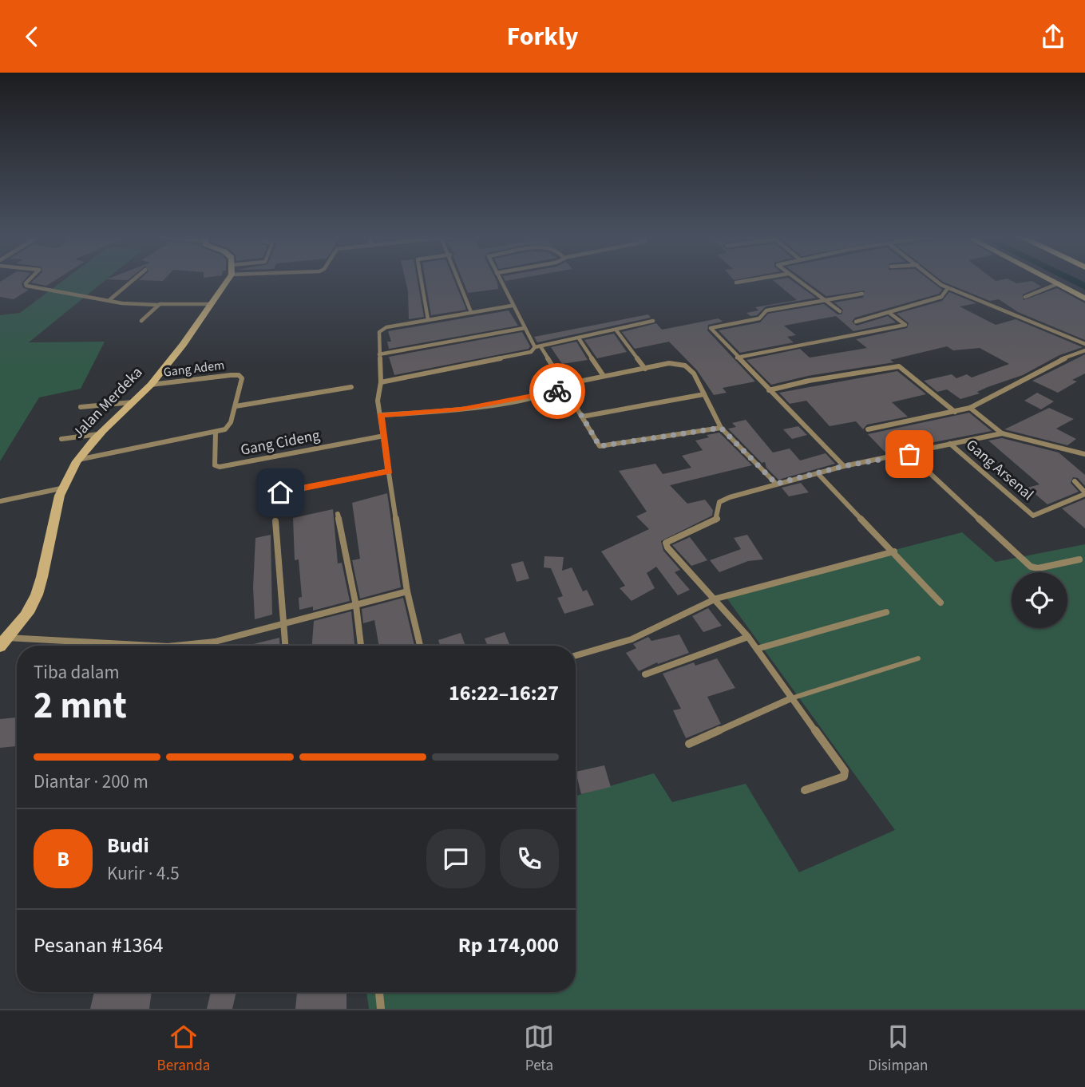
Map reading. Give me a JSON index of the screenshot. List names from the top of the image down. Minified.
{"streets":{"street":["Gang Adem","Jalan Merdeka","Gang Cideng","Gang Arsenal"]},"crossings":[["Gang Adem","Jalan Merdeka"],["Gang Adem","Gang Cideng"]],"page":{"header":"Forkly","heading":["2 mnt","Tiba dalam","16:22–16:27"],"panel":["Budi","Kurir · 4.5","Pesanan #1364","Rp 174,000"],"bar":"Diantar · 200 m","round":"B","tabs":["Beranda","Peta","Disimpan"]}}
